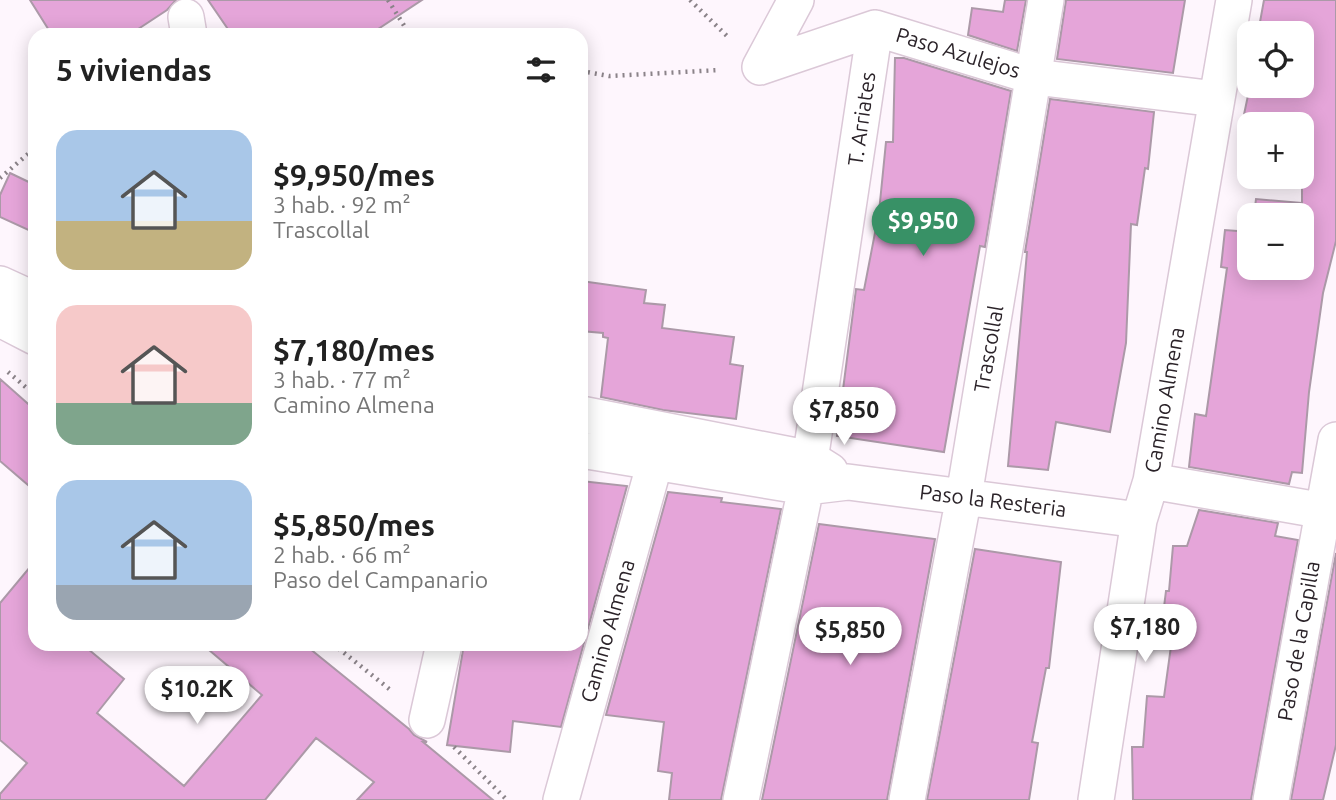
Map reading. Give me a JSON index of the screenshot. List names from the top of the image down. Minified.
{"streets":{"street":["Paso Azulejos","T. Arriates","Trascollal","Camino Almena","Paso la Resteria","Paso de la Capilla"]},"crossings":[["Paso Azulejos","T. Arriates"],["Paso Azulejos","Trascollal"],["Paso Azulejos","Camino Almena"],["T. Arriates","Paso la Resteria"],["Trascollal","Paso la Resteria"],["Camino Almena","Paso la Resteria"]],"page":{"map_buttons":["+","−"],"heading":"5 viviendas","list":[{"name":"$9,950/mes","note":"3 hab. · 92 m² · Trascollal"},{"name":"$7,180/mes","note":"3 hab. · 77 m² · Camino Almena"},{"name":"$5,850/mes","note":"2 hab. · 66 m² · Paso del Campanario"}],"price":["$9,950","$7,850","$7,180","$5,850","$10.2K"]}}
